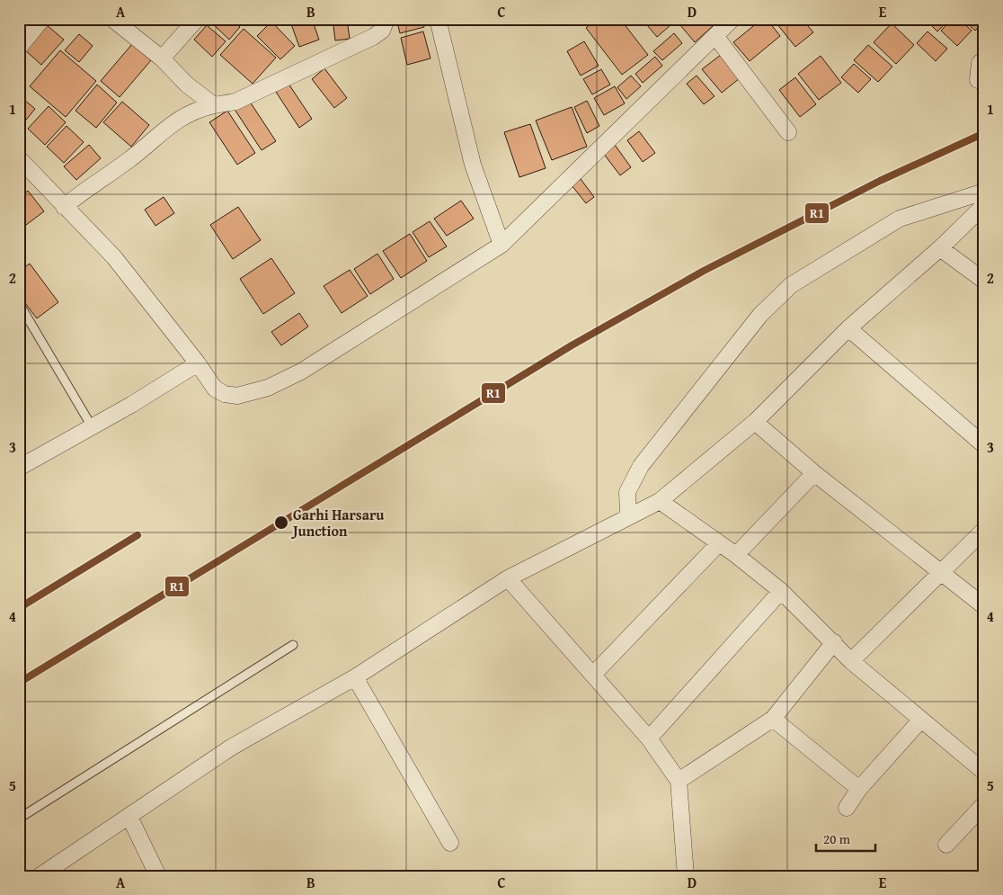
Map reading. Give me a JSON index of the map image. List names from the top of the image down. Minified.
{"places":["Garhi Harsaru Junction"],"lines":["transit line R1"],"scale_bar":"20 m","grid":{"columns":["A","B","C","D","E"],"rows":["1","2","3","4","5"]}}
